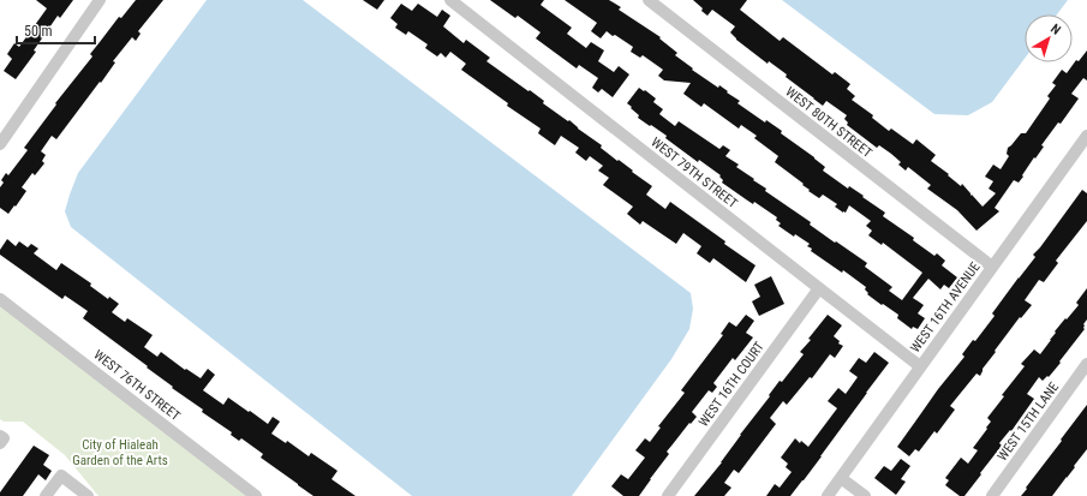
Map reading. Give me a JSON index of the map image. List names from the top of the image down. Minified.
{"streets":{"street":["WEST 80TH STREET","WEST 79TH STREET","WEST 16TH AVENUE","WEST 16TH COURT","WEST 76TH STREET","WEST 15TH LANE"]},"crossings":[["WEST 80TH STREET","WEST 16TH AVENUE"],["WEST 79TH STREET","WEST 16TH AVENUE"],["WEST 79TH STREET","WEST 16TH COURT"]],"parks":["City of Hialeah Garden of the Arts"],"scale_bar":"50 m","north":"top right"}
